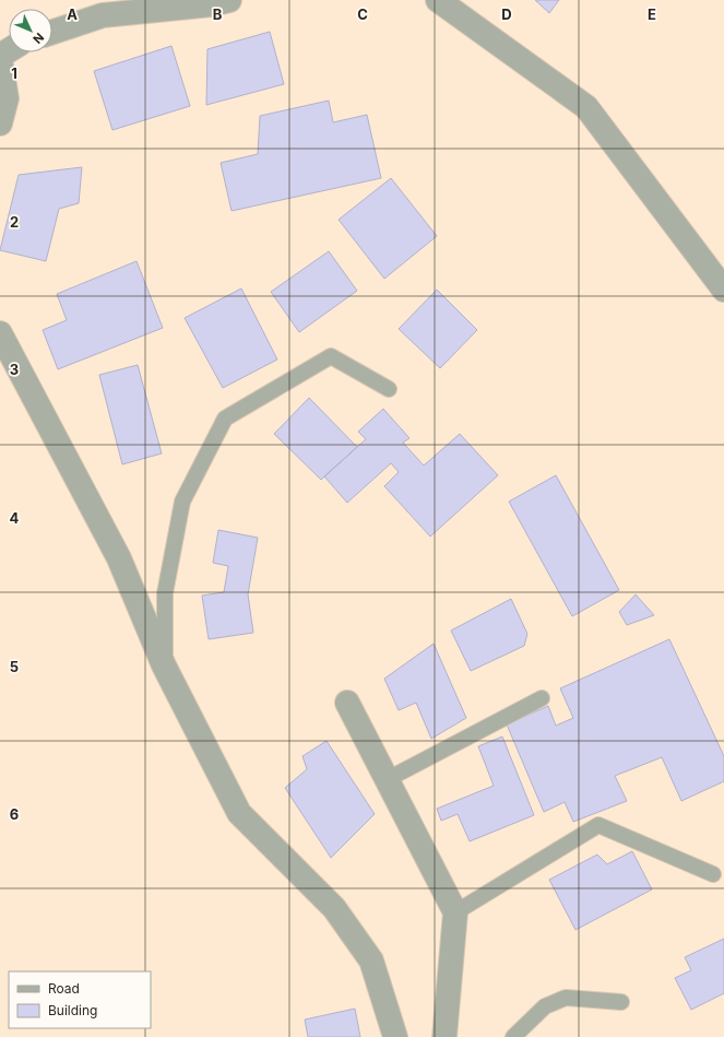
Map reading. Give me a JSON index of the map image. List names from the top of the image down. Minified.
{"legend":["Road","Building"],"north":"bottom right","grid":{"columns":["A","B","C","D","E"],"rows":["1","2","3","4","5","6"]}}
